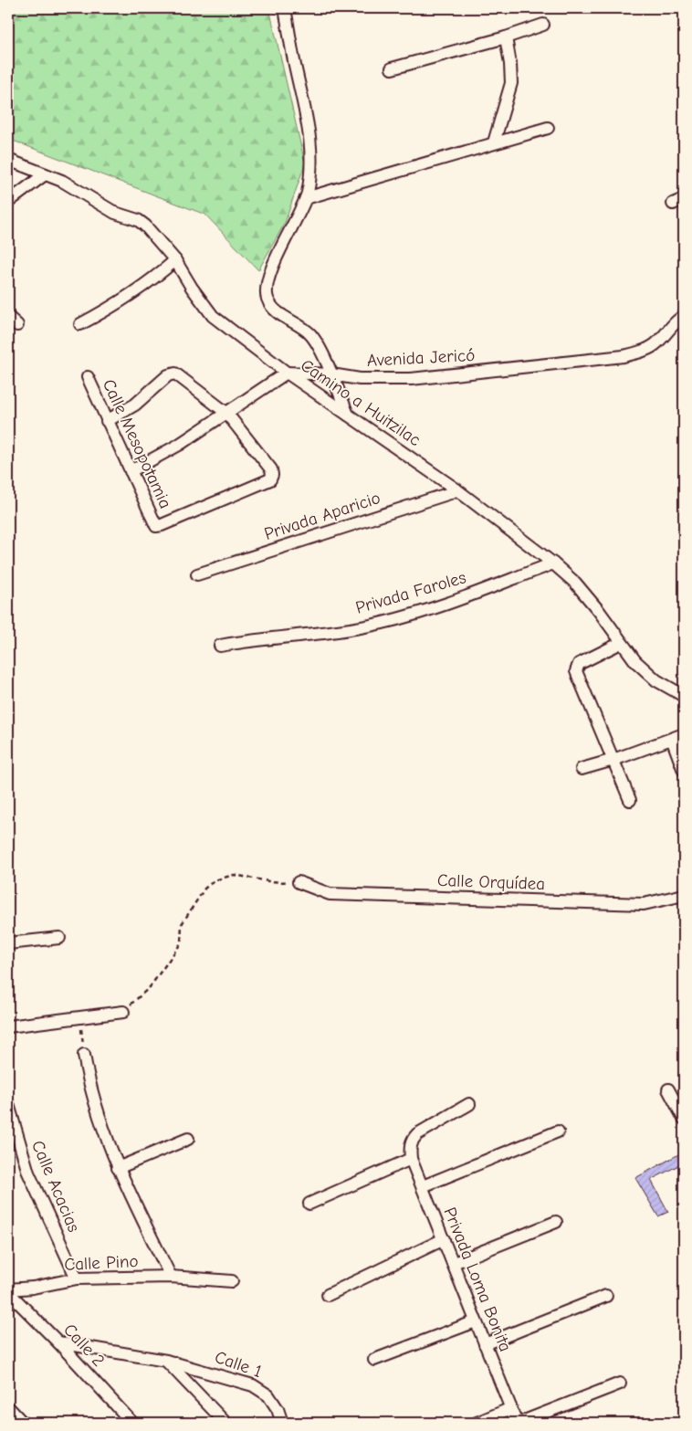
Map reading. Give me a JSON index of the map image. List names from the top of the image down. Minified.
{"streets":{"street":["Avenida Jericó","Camino a Huitzilac","Calle Mesopotamia","Privada Aparicio","Privada Faroles","Calle Orquídea","Calle Acacias","Calle Pino","Privada Loma Bonita","Calle 2","Calle 1"]},"crossings":[["Avenida Jericó","Camino a Huitzilac"],["Camino a Huitzilac","Privada Aparicio"],["Camino a Huitzilac","Privada Faroles"],["Calle Acacias","Calle Pino"],["Calle Pino","Calle 2"],["Calle 2","Calle 1"]]}
